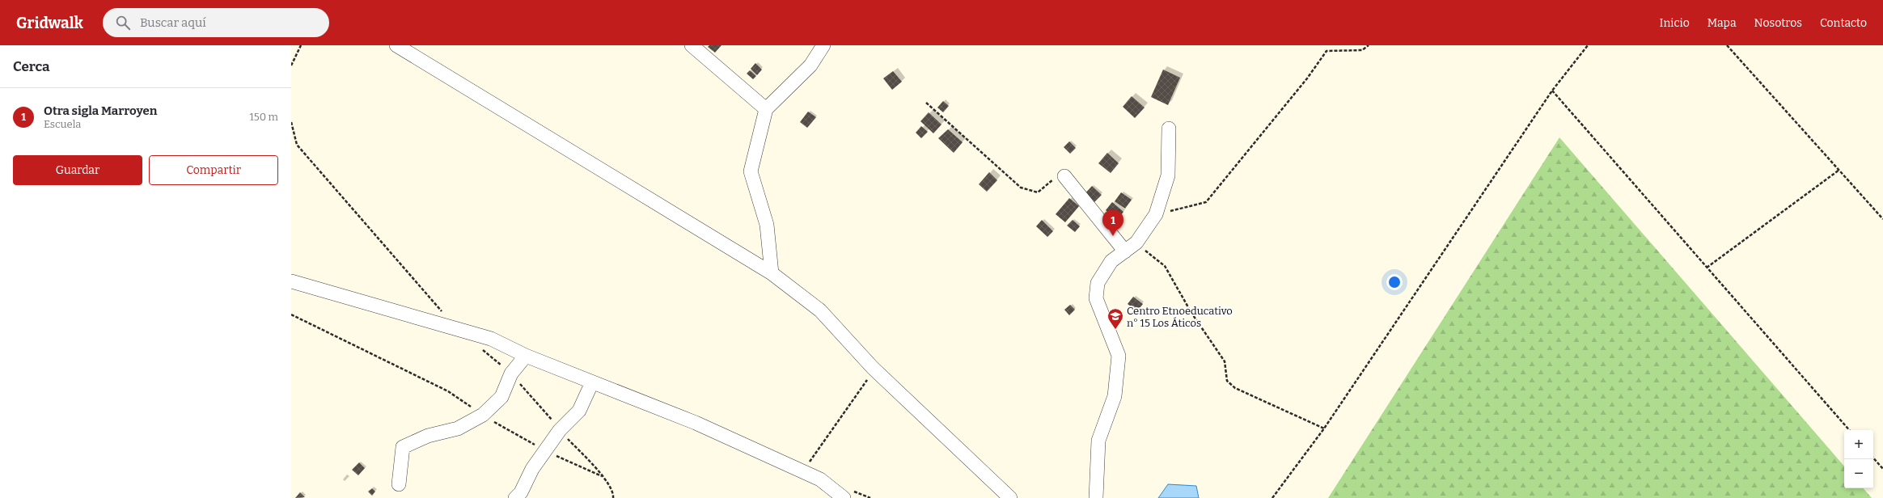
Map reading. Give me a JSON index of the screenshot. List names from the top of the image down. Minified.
{"places":{"school or university":["Centro Etnoeducativo n° 15 Los Áticos"]},"page":{"header":"Gridwalk","search":"Buscar aquí","nav":["Inicio","Mapa","Nosotros","Contacto"],"heading":"Cerca","list":[{"mark":"1","name":"Otra sigla Marroyen","note":"Escuela","value":"150 m"}],"buttons":["Guardar","Compartir"],"pins":"1","map_buttons":["+","−"]}}
